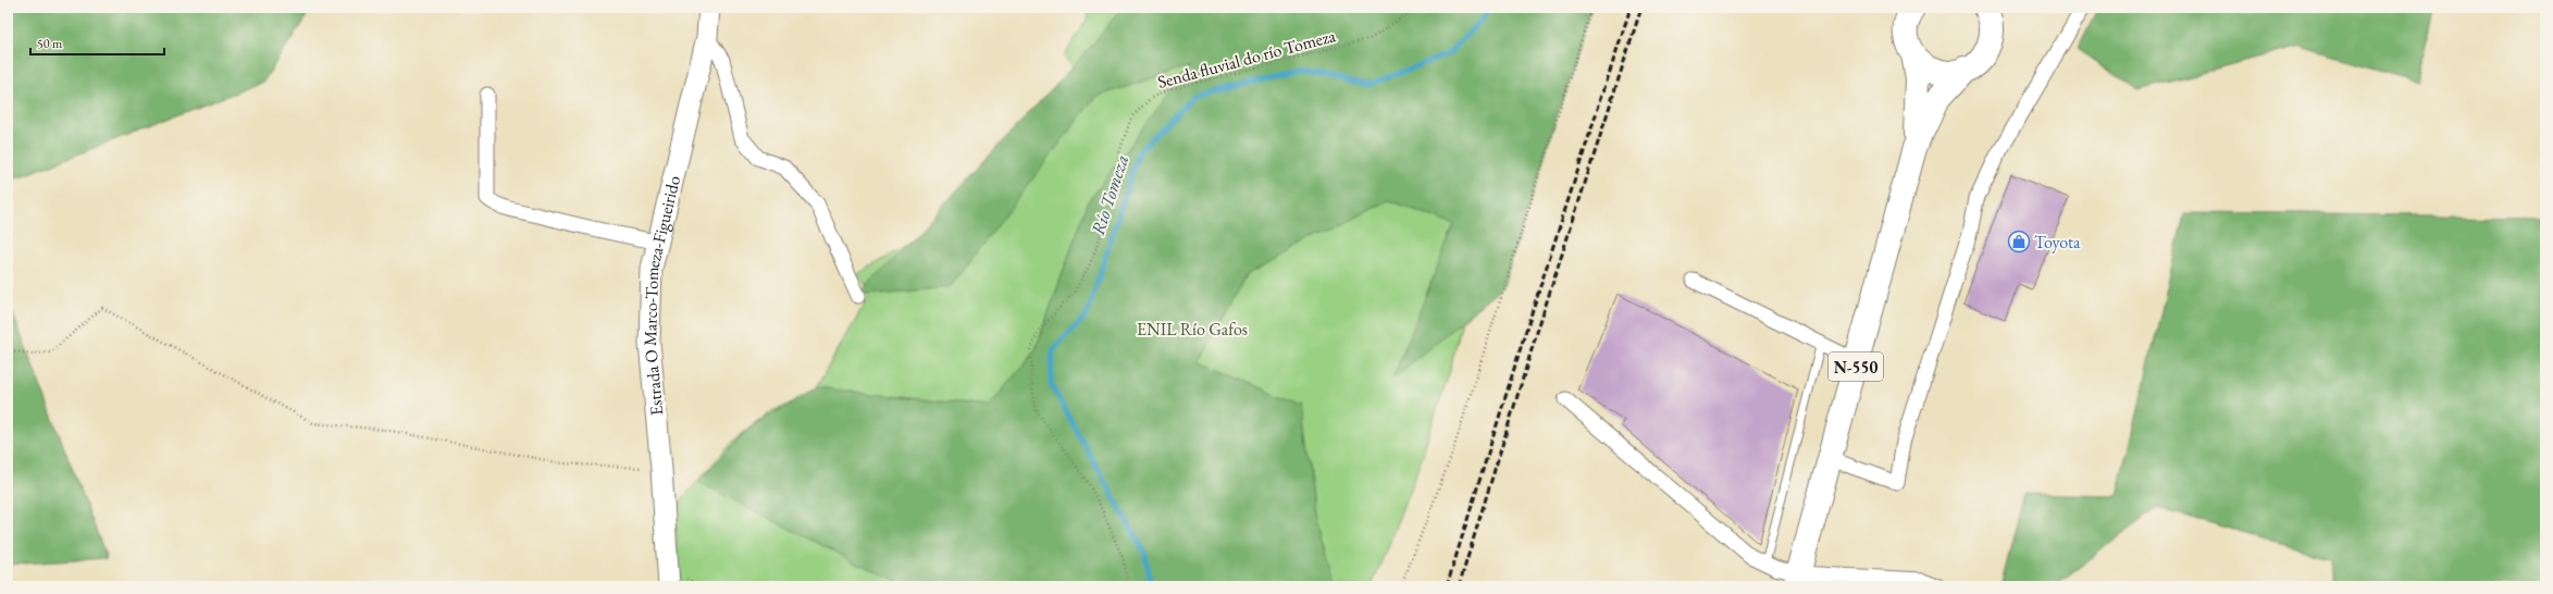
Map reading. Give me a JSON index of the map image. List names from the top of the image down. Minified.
{"streets":{"highway":["N-550"],"street":["Estrada O Marco-Tomeza-Figueirido"],"path":["Senda fluvial do río Tomeza"]},"water":["Río Tomeza"],"parks":["ENIL Río Gafos"],"places":{"shop":["Toyota"]},"scale_bar":"50 m"}
